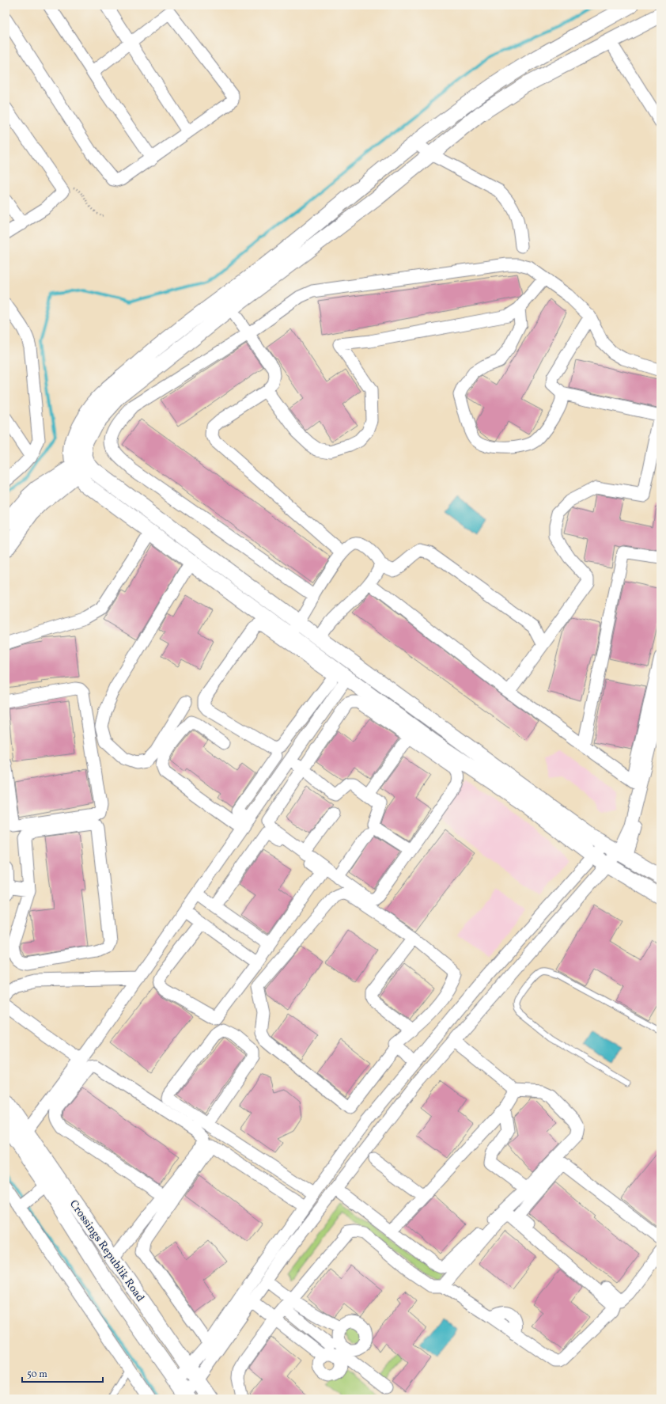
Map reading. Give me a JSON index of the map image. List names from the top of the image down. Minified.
{"streets":{"street":["Crossings Republik Road"]},"scale_bar":"50 m"}
